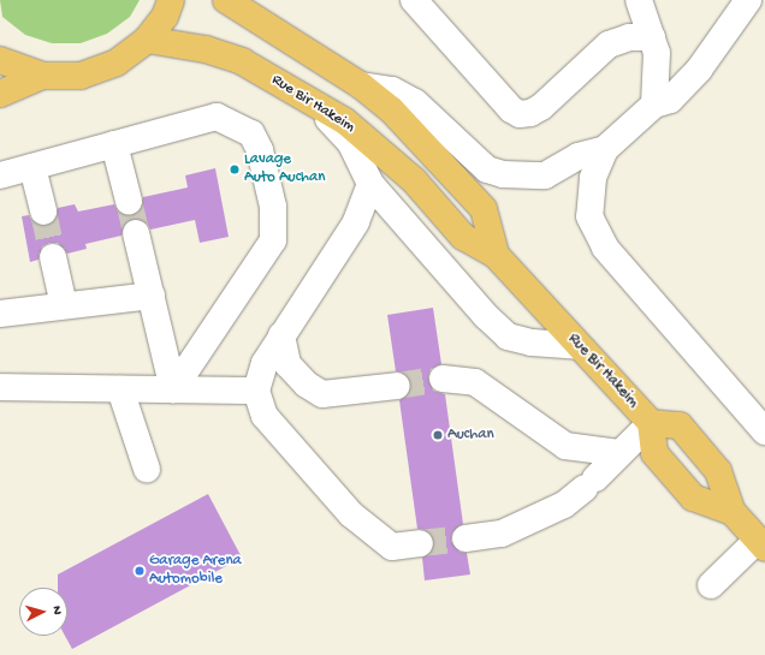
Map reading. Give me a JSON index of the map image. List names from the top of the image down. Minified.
{"streets":{"main road":["Rue Bir Hakeim"]},"places":["Lavage Auto Auchan","Auchan","Garage Arena Automobile"],"north":"right"}
